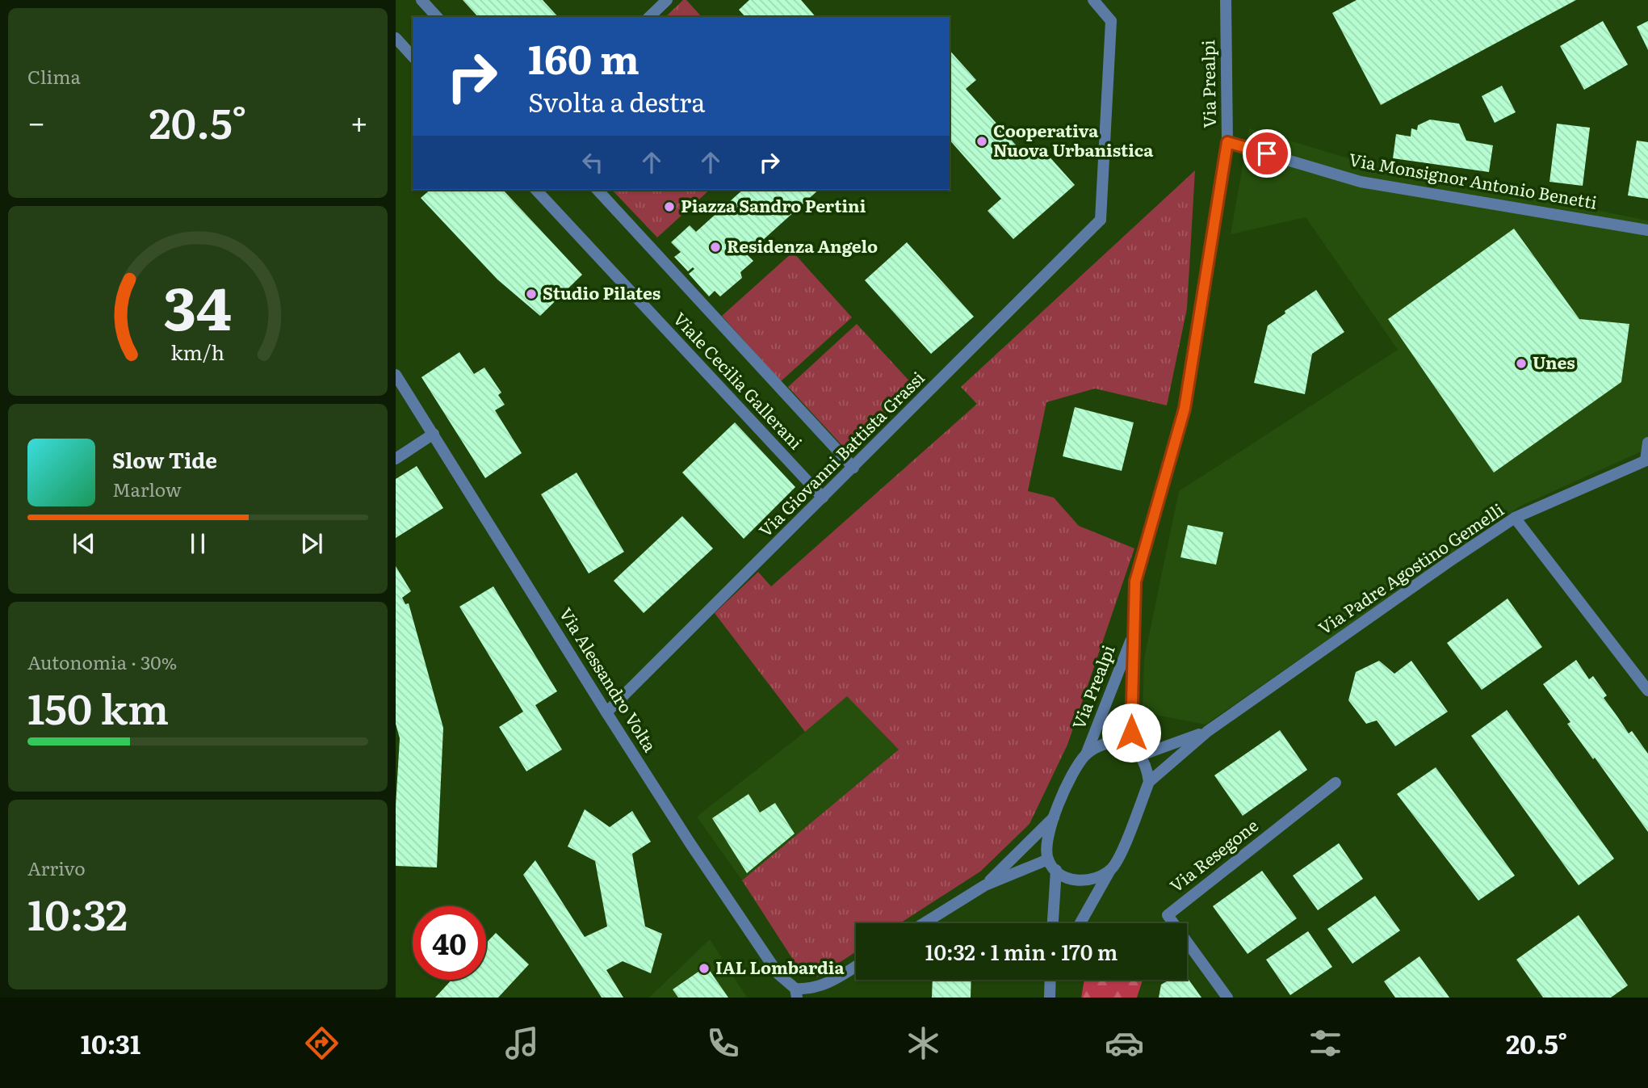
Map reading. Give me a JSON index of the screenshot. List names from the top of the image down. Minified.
{"streets":{"street":["Via Prealpi","Via Monsignor Antonio Benetti","Viale Cecilia Gallerani","Via Giovanni Battista Grassi","Via Padre Agostino Gemelli","Via Alessandro Volta","Via Resegone"]},"crossings":[["Via Prealpi","Via Monsignor Antonio Benetti"],["Via Prealpi","Via Padre Agostino Gemelli"],["Viale Cecilia Gallerani","Via Giovanni Battista Grassi"],["Via Giovanni Battista Grassi","Via Alessandro Volta"]],"places":["Cooperativa Nuova Urbanistica","Piazza Sandro Pertini","Residenza Angelo","Studio Pilates","Unes","IAL Lombardia"],"page":{"tile":["Clima",["Autonomia · 30%","150 km"],["Arrivo","10:32"]],"turn":["160 m","Svolta a destra"],"heat":["−","20.5°","+"],"song":["Slow Tide","Marlow"],"limit":"40","trip":"10:32 · 1 min · 170 m","tabs":["10:31","20.5°"],"gauge":["34","km/h"]}}
